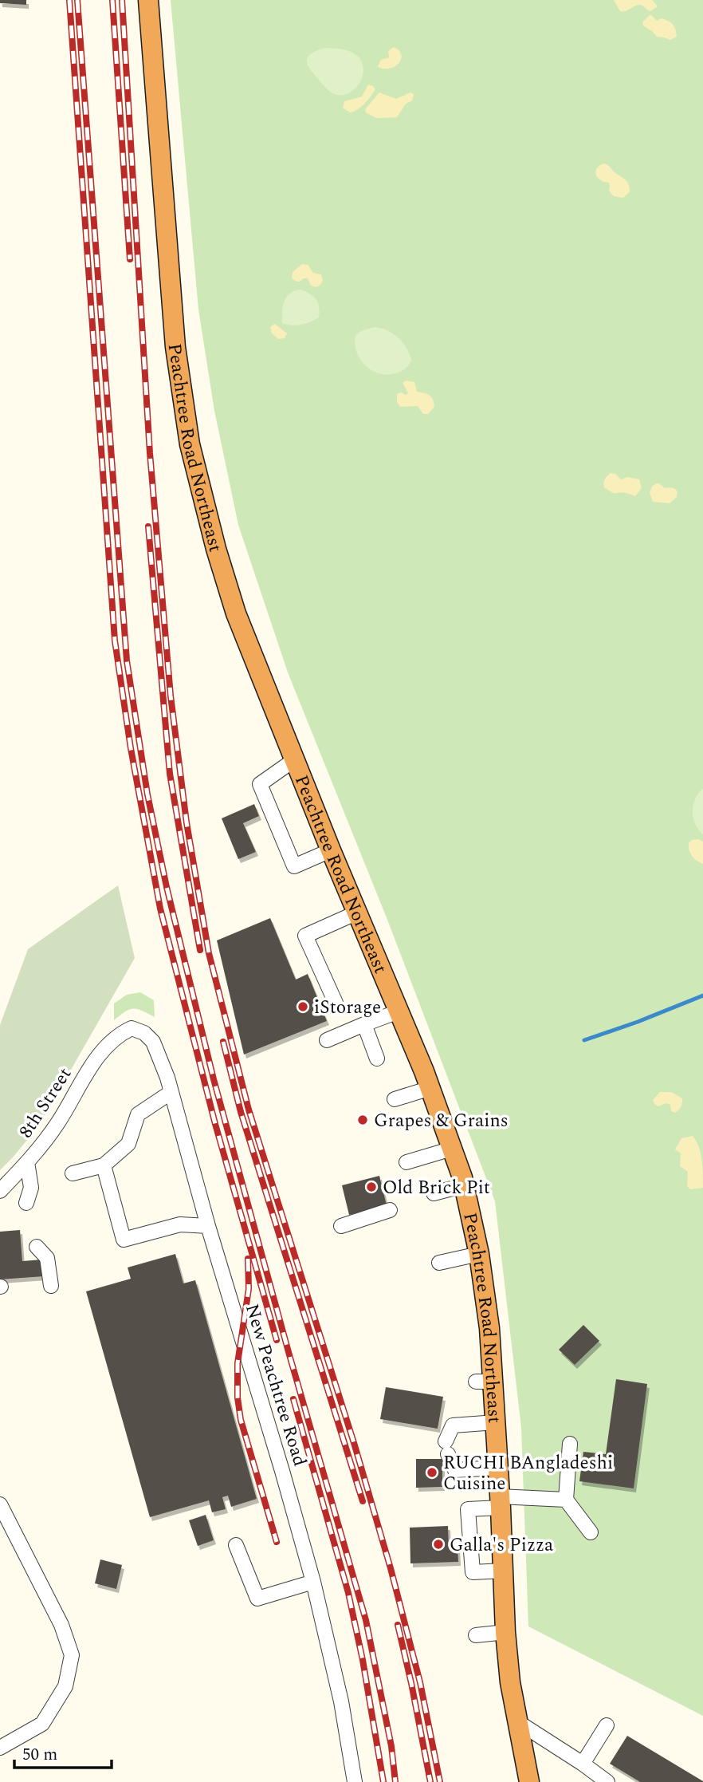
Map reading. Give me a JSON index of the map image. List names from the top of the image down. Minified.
{"streets":{"highway":["Peachtree Road Northeast"],"street":["8th Street","New Peachtree Road"]},"crossings":[["8th Street","New Peachtree Road"]],"places":["iStorage","Grapes & Grains","Old Brick Pit","RUCHI BAngladeshi Cuisine","Galla's Pizza"],"scale_bar":"50 m"}
